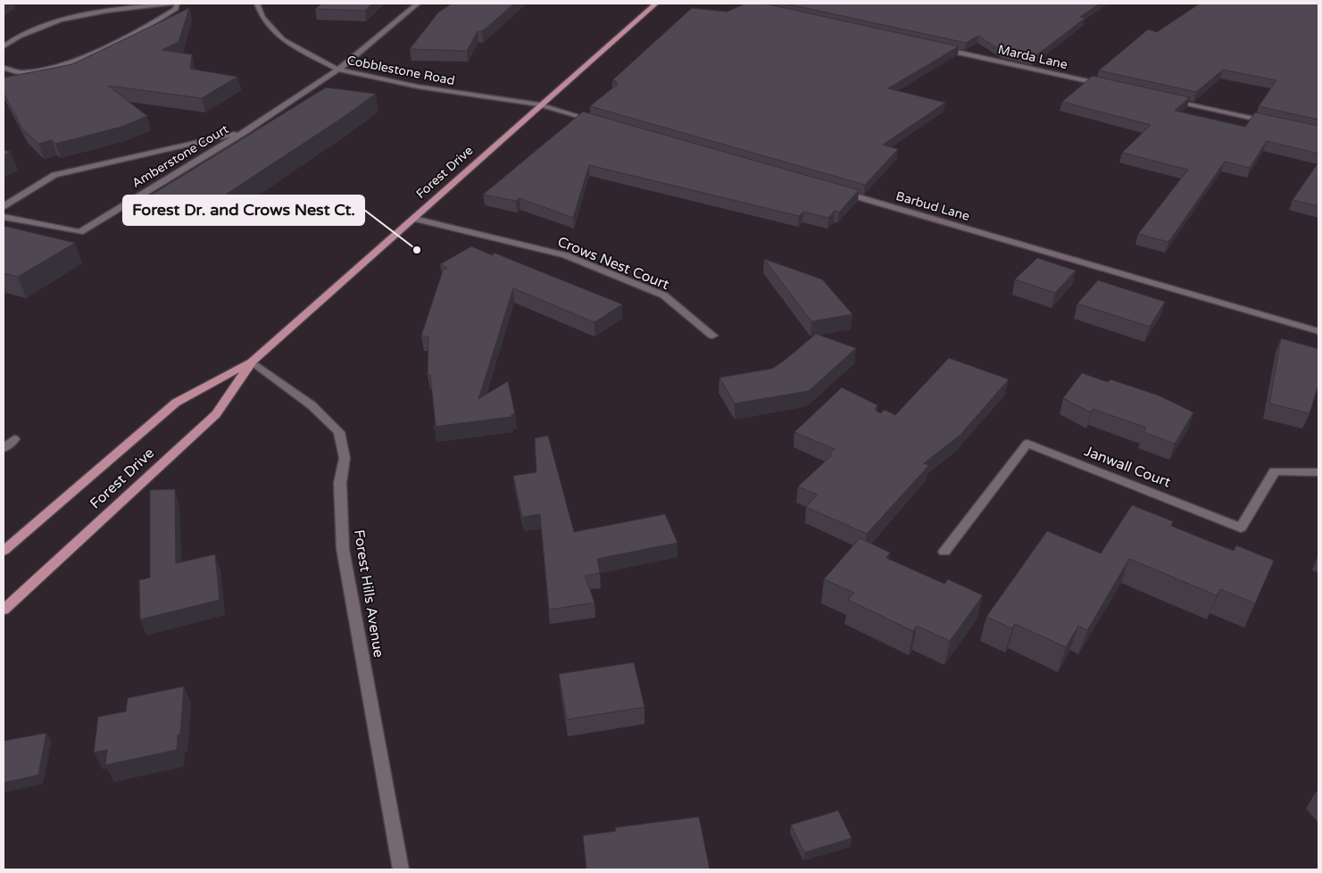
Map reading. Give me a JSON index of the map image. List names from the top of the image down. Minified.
{"streets":{"main road":["Forest Drive"],"street":["Marda Lane","Cobblestone Road","Amberstone Court","Barbud Lane","Crows Nest Court","Janwall Court","Forest Hills Avenue"]},"crossings":[["Cobblestone Road","Amberstone Court"],["Cobblestone Road","Forest Drive"],["Forest Drive","Crows Nest Court"],["Forest Drive","Forest Hills Avenue"]],"places":["Forest Dr. and Crows Nest Ct."]}
